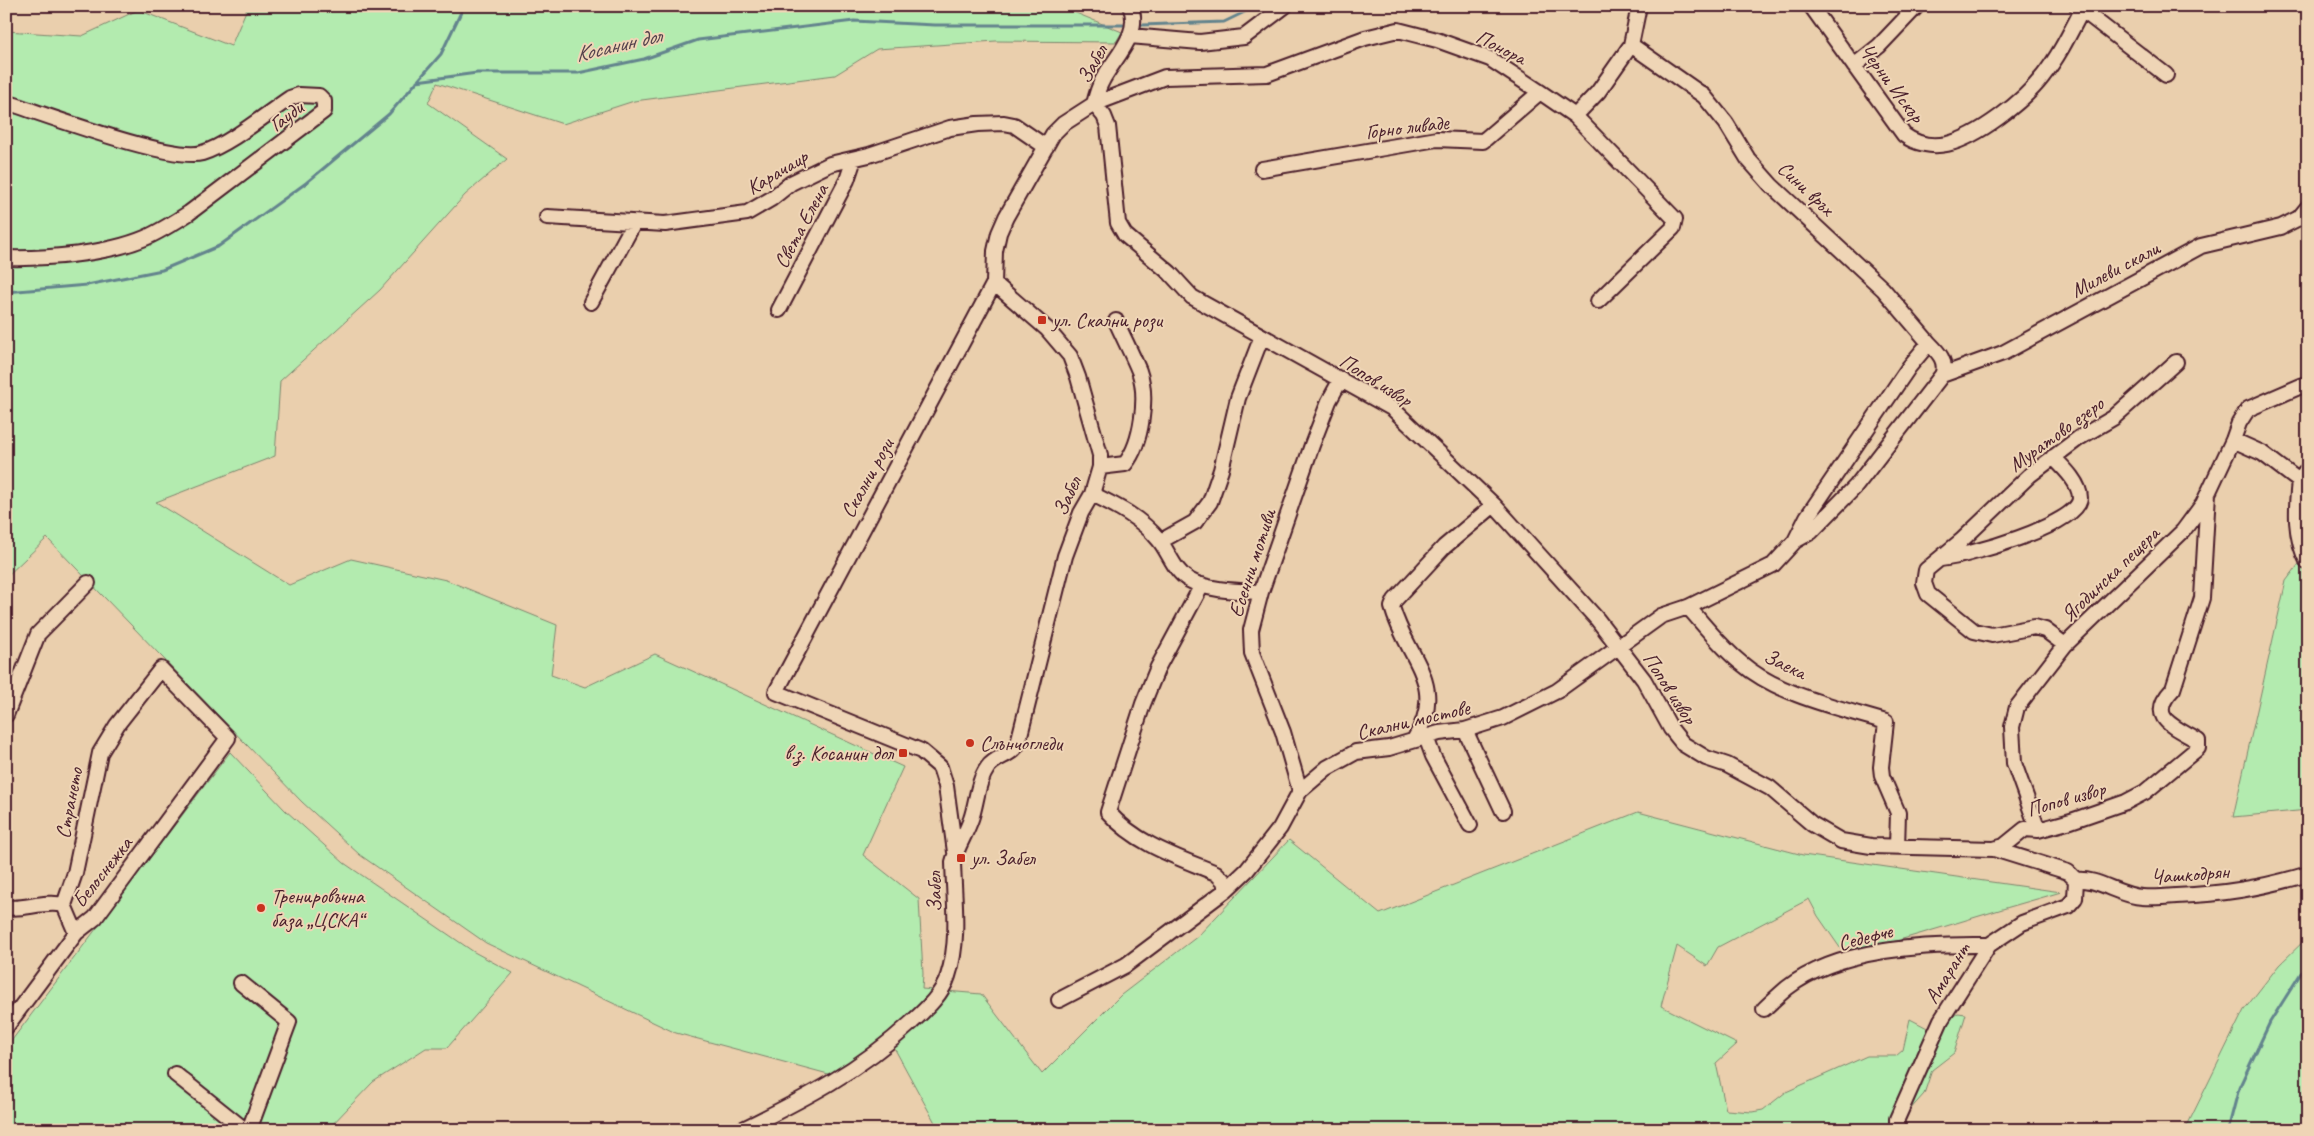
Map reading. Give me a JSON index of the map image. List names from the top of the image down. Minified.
{"streets":{"street":["Понора","Забел","Черни Искър","Гауди","Горно ливаде","Карачаир","Сини връх","Света Елена","Милеви скали","Попов извор","Муратово езеро","Скални рози","Есенни мотиви","Ягодинска пещера","Заека","Скални мостове","Странето","Белоснежка","Чашкодрян","Седефче","Амарант"]},"crossings":[["Понора","Забел"],["Понора","Горно ливаде"],["Понора","Попов извор"],["Забел","Карачаир"],["Забел","Попов извор"],["Забел","Скални рози"],["Карачаир","Света Елена"],["Сини връх","Милеви скали"],["Попов извор","Есенни мотиви"],["Попов извор","Ягодинска пещера"],["Попов извор","Заека"],["Попов извор","Скални мостове"],["Муратово езеро","Ягодинска пещера"],["Есенни мотиви","Скални мостове"],["Заека","Скални мостове"],["Странето","Белоснежка"],["Чашкодрян","Амарант"],["Седефче","Амарант"]],"water":["Косанин дол"],"places":{"transit":["ул. Скални рози","в.з. Косанин дол","ул. Забел"],"other":["Слънчогледи","Тренировъчна база „ЦСКА“"]}}
